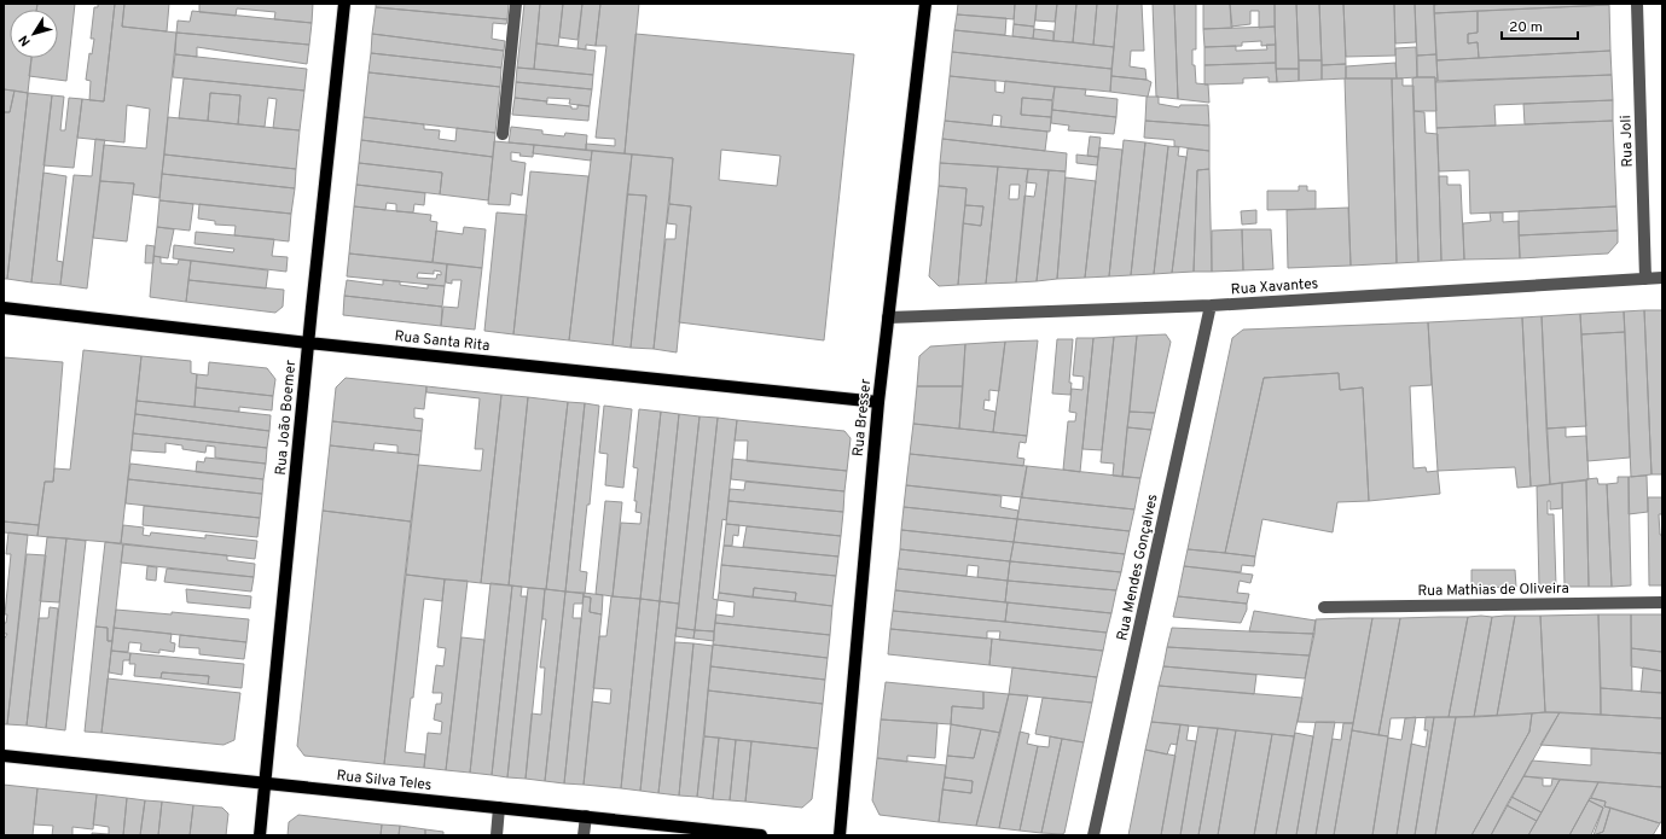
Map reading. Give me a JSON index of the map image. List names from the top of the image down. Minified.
{"streets":{"main road":["Rua Santa Rita","Rua João Boemer","Rua Bresser","Rua Silva Teles"],"street":["Rua Joli","Rua Xavantes","Rua Mendes Gonçalves","Rua Mathias de Oliveira"]},"crossings":[["Rua Joli","Rua Xavantes"],["Rua Xavantes","Rua Bresser"],["Rua Xavantes","Rua Mendes Gonçalves"],["Rua Santa Rita","Rua João Boemer"],["Rua Santa Rita","Rua Bresser"],["Rua João Boemer","Rua Silva Teles"]],"scale_bar":"20 m","north":"bottom left"}
